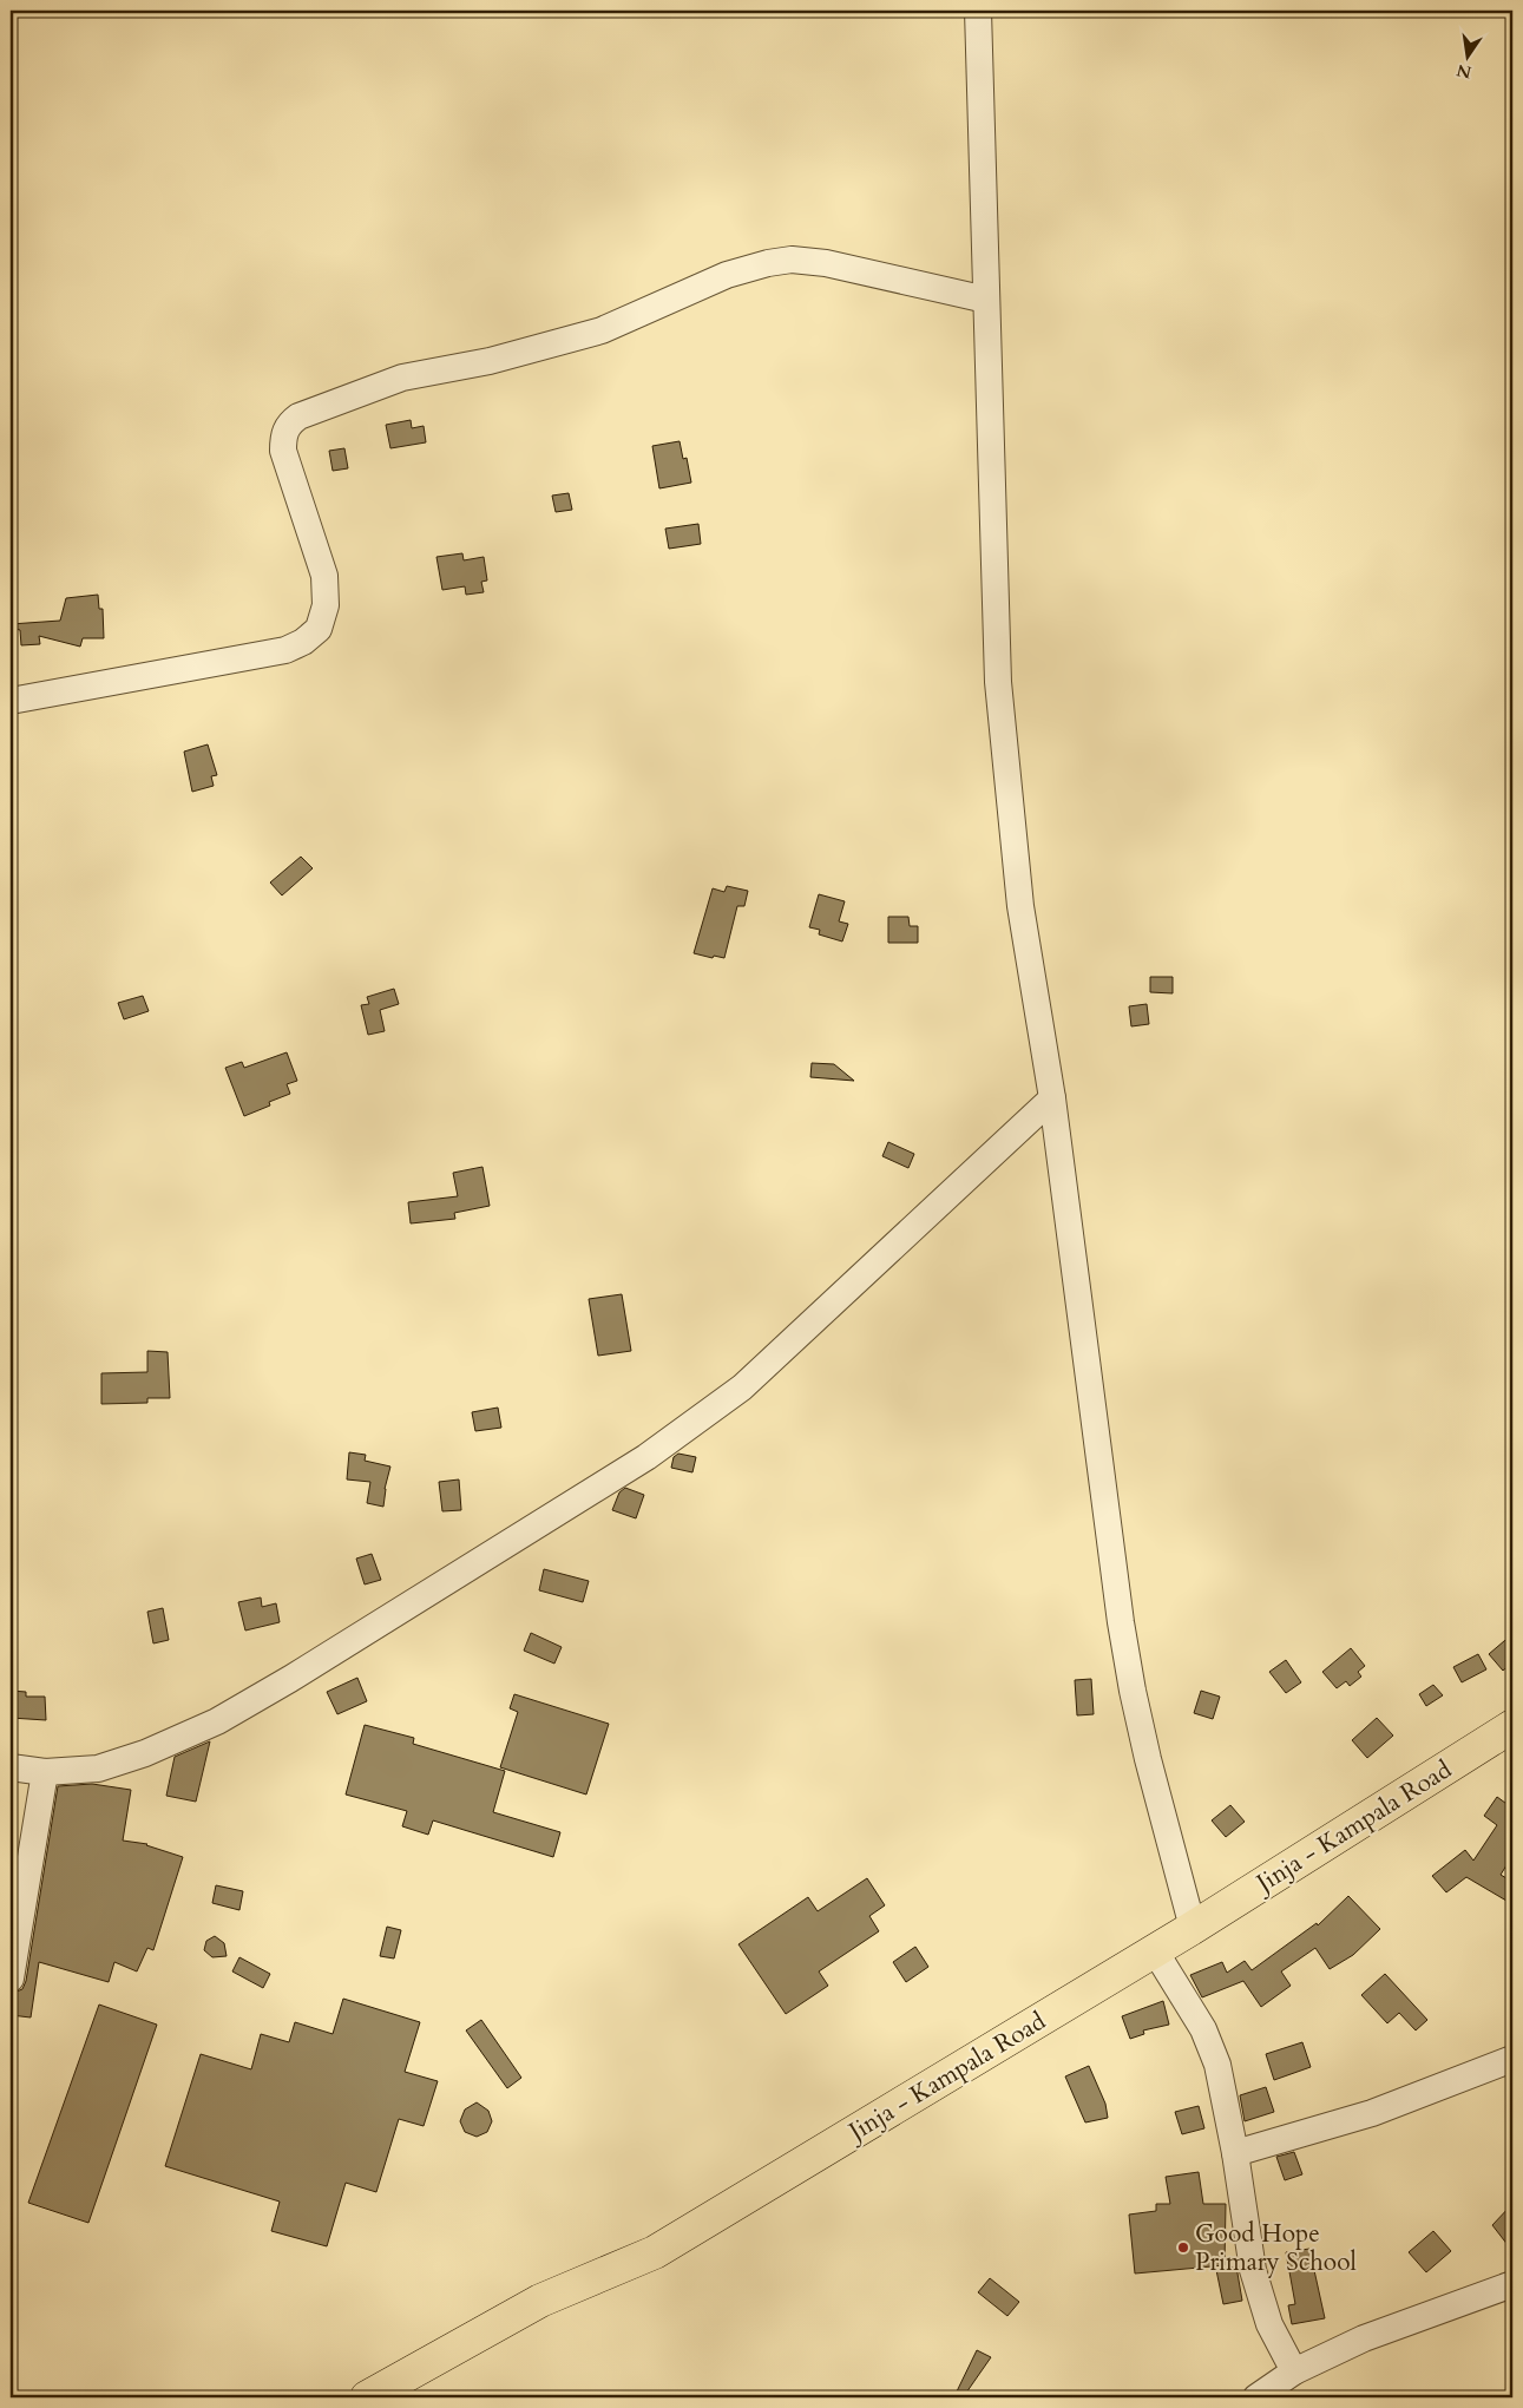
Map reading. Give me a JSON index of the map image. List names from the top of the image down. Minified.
{"streets":{"highway":["Jinja - Kampala Road"]},"places":["Good Hope Primary School"],"north":"bottom"}
